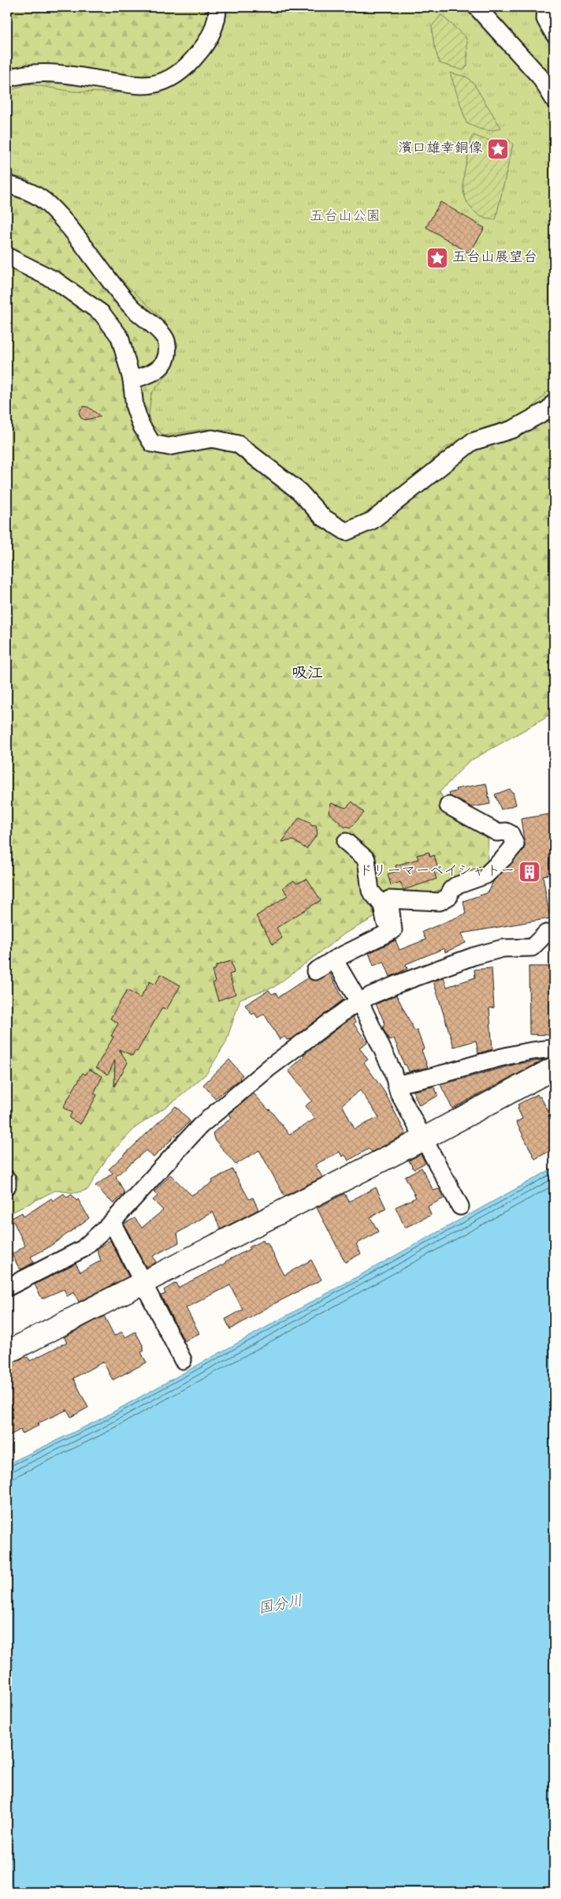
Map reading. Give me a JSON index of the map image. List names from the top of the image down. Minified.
{"districts":["吸江"],"water":["国分川"],"parks":["五台山公園"],"places":{"place":["濱口雄幸銅像","五台山展望台"],"building":["ドリーマーベイシャトー"]}}
